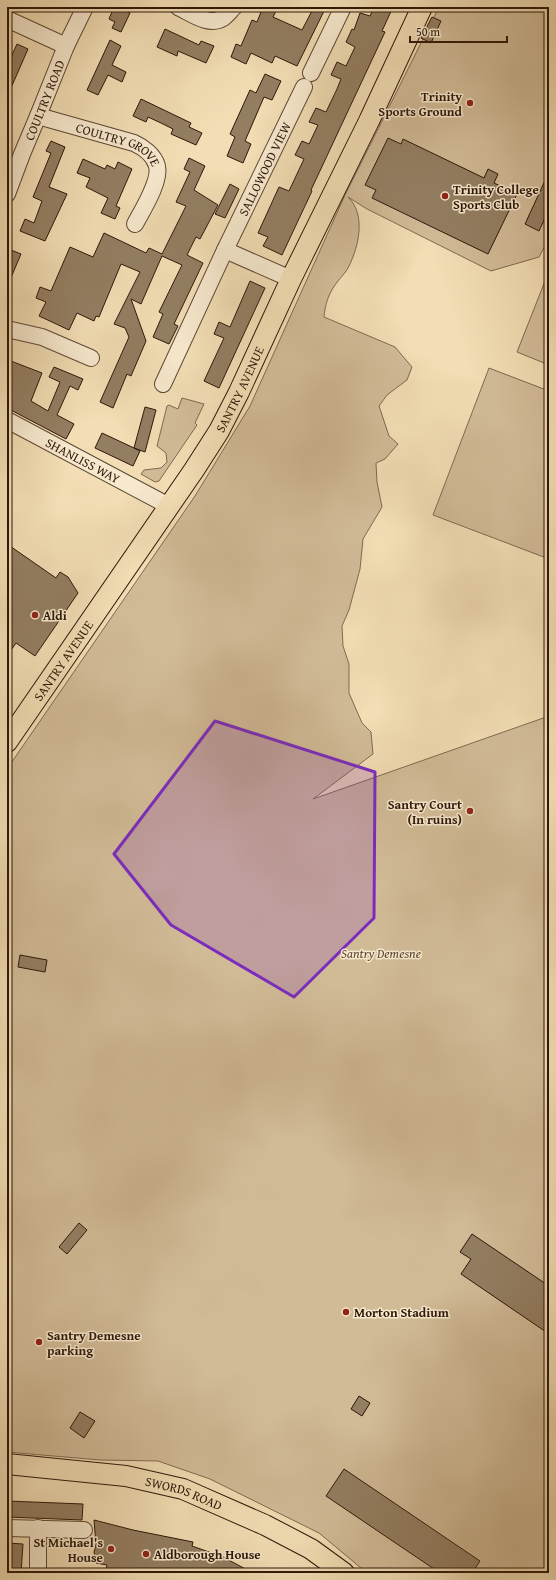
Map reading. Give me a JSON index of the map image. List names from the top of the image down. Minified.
{"streets":{"main road":["SANTRY AVENUE","SWORDS ROAD"],"street":["COULTRY ROAD","COULTRY GROVE","SALLOWOOD VIEW","SHANLISS WAY"]},"crossings":[["COULTRY ROAD","COULTRY GROVE"],["SANTRY AVENUE","SHANLISS WAY"]],"parks":["Santry Demesne"],"places":["Trinity Sports Ground","Trinity College Sports Club","Aldi","Santry Court (In ruins)","Morton Stadium","Santry Demesne parking","St Michael's House","Aldborough House"],"scale_bar":"50 m"}
